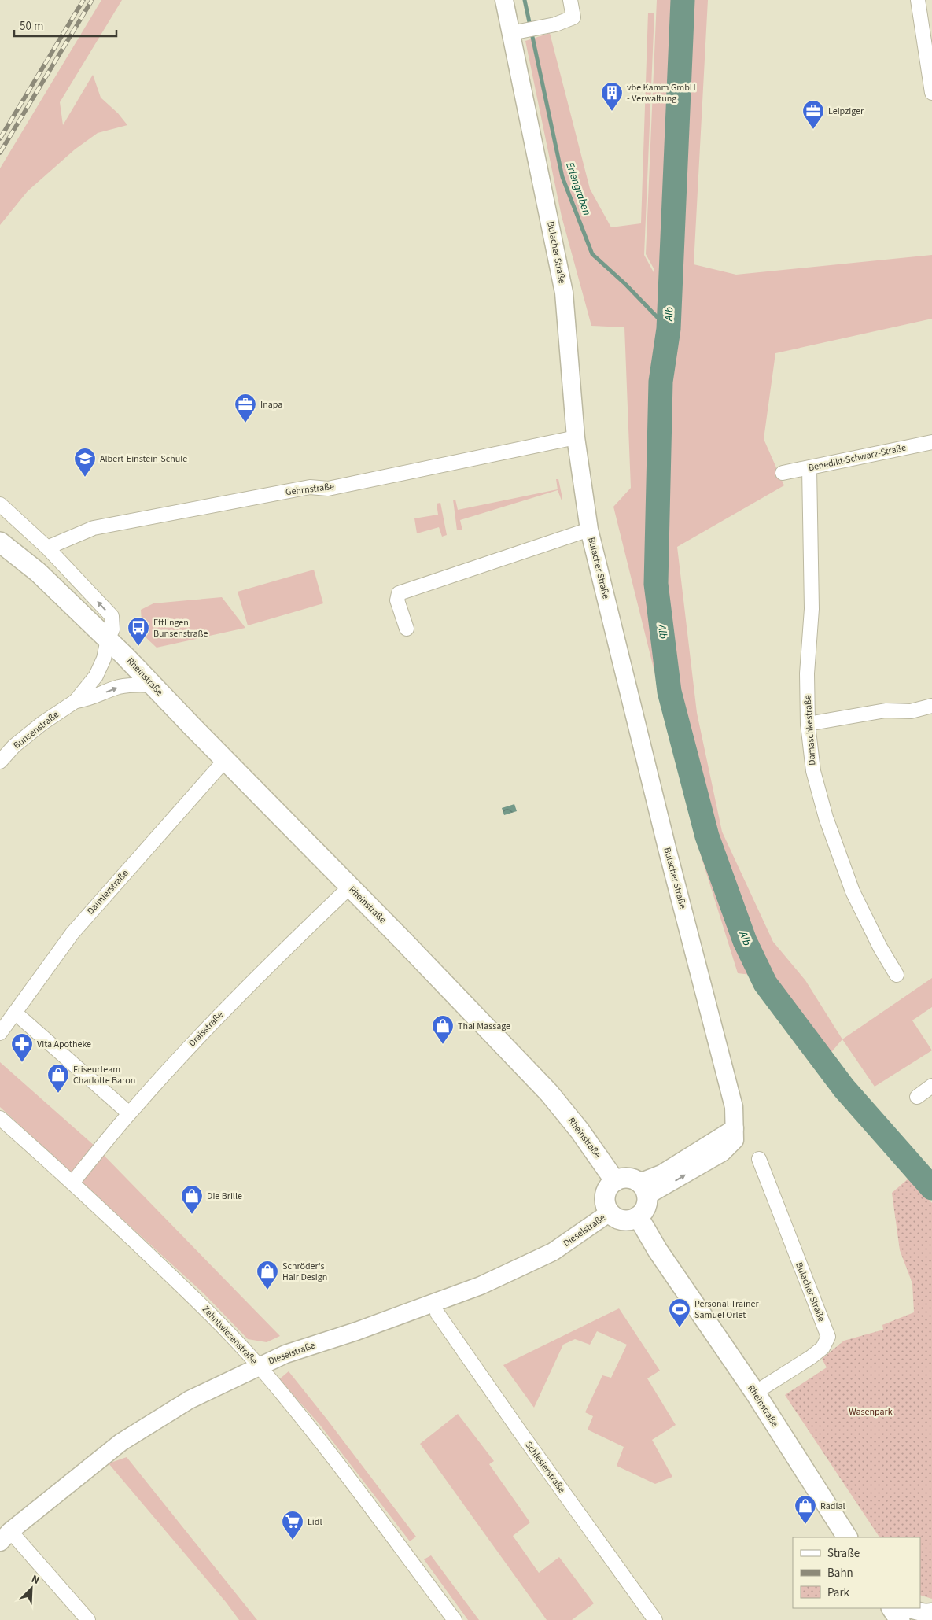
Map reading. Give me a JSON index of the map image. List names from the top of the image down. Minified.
{"streets":{"main road":["Rheinstraße"],"street":["Bulacher Straße","Benedikt-Schwarz-Straße","Gehrnstraße","Bunsenstraße","Damaschkestraße","Daimlerstraße","Draisstraße","Dieselstraße","Zehntwiesenstraße","Schlesierstraße"]},"crossings":[["Bulacher Straße","Gehrnstraße"],["Bulacher Straße","Rheinstraße"],["Bulacher Straße","Dieselstraße"],["Benedikt-Schwarz-Straße","Damaschkestraße"],["Rheinstraße","Bunsenstraße"],["Rheinstraße","Daimlerstraße"],["Rheinstraße","Draisstraße"],["Rheinstraße","Dieselstraße"],["Draisstraße","Zehntwiesenstraße"],["Dieselstraße","Zehntwiesenstraße"]],"water":["Erlengraben","Alb"],"parks":["Wasenpark"],"places":{"building":["vbe Kamm GmbH - Verwaltung"],"office":["Leipziger","Inapa"],"school or university":["Albert-Einstein-Schule"],"bus stop":["Ettlingen Bunsenstraße"],"shop":["Thai Massage","Friseurteam Charlotte Baron","Die Brille","Schröder's Hair Design","Radial"],"pharmacy":["Vita Apotheke"],"sports":["Personal Trainer Samuel Orlet"],"supermarket":["Lidl"]},"legend":["Straße","Bahn","Park"],"scale_bar":"50 m","north":"top right"}
